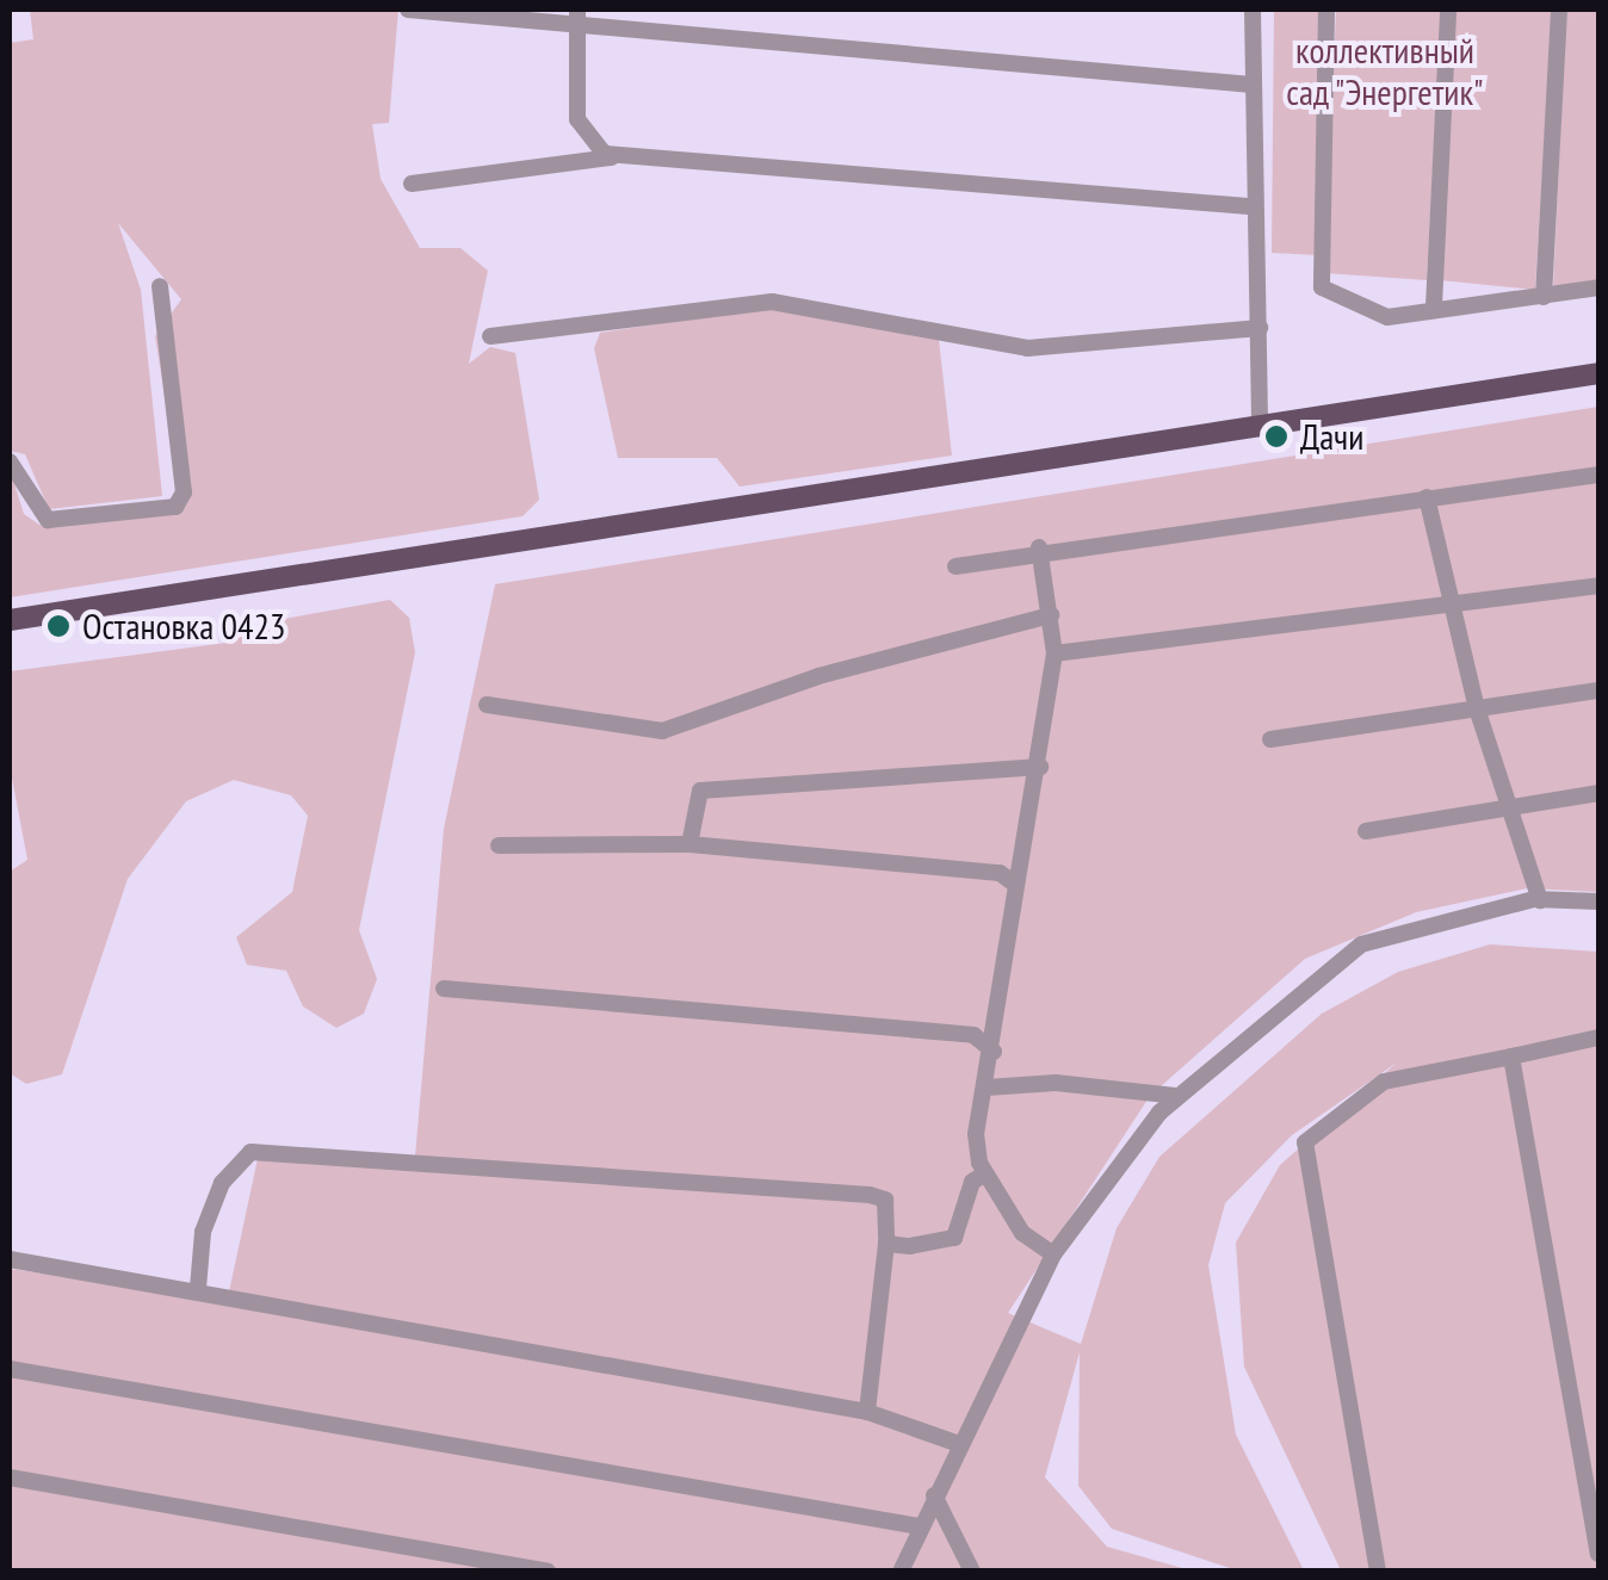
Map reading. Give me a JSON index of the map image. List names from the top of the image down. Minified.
{"parks":["коллективный сад \"Энергетик\""],"places":["Дачи","Остановка 0423"]}
